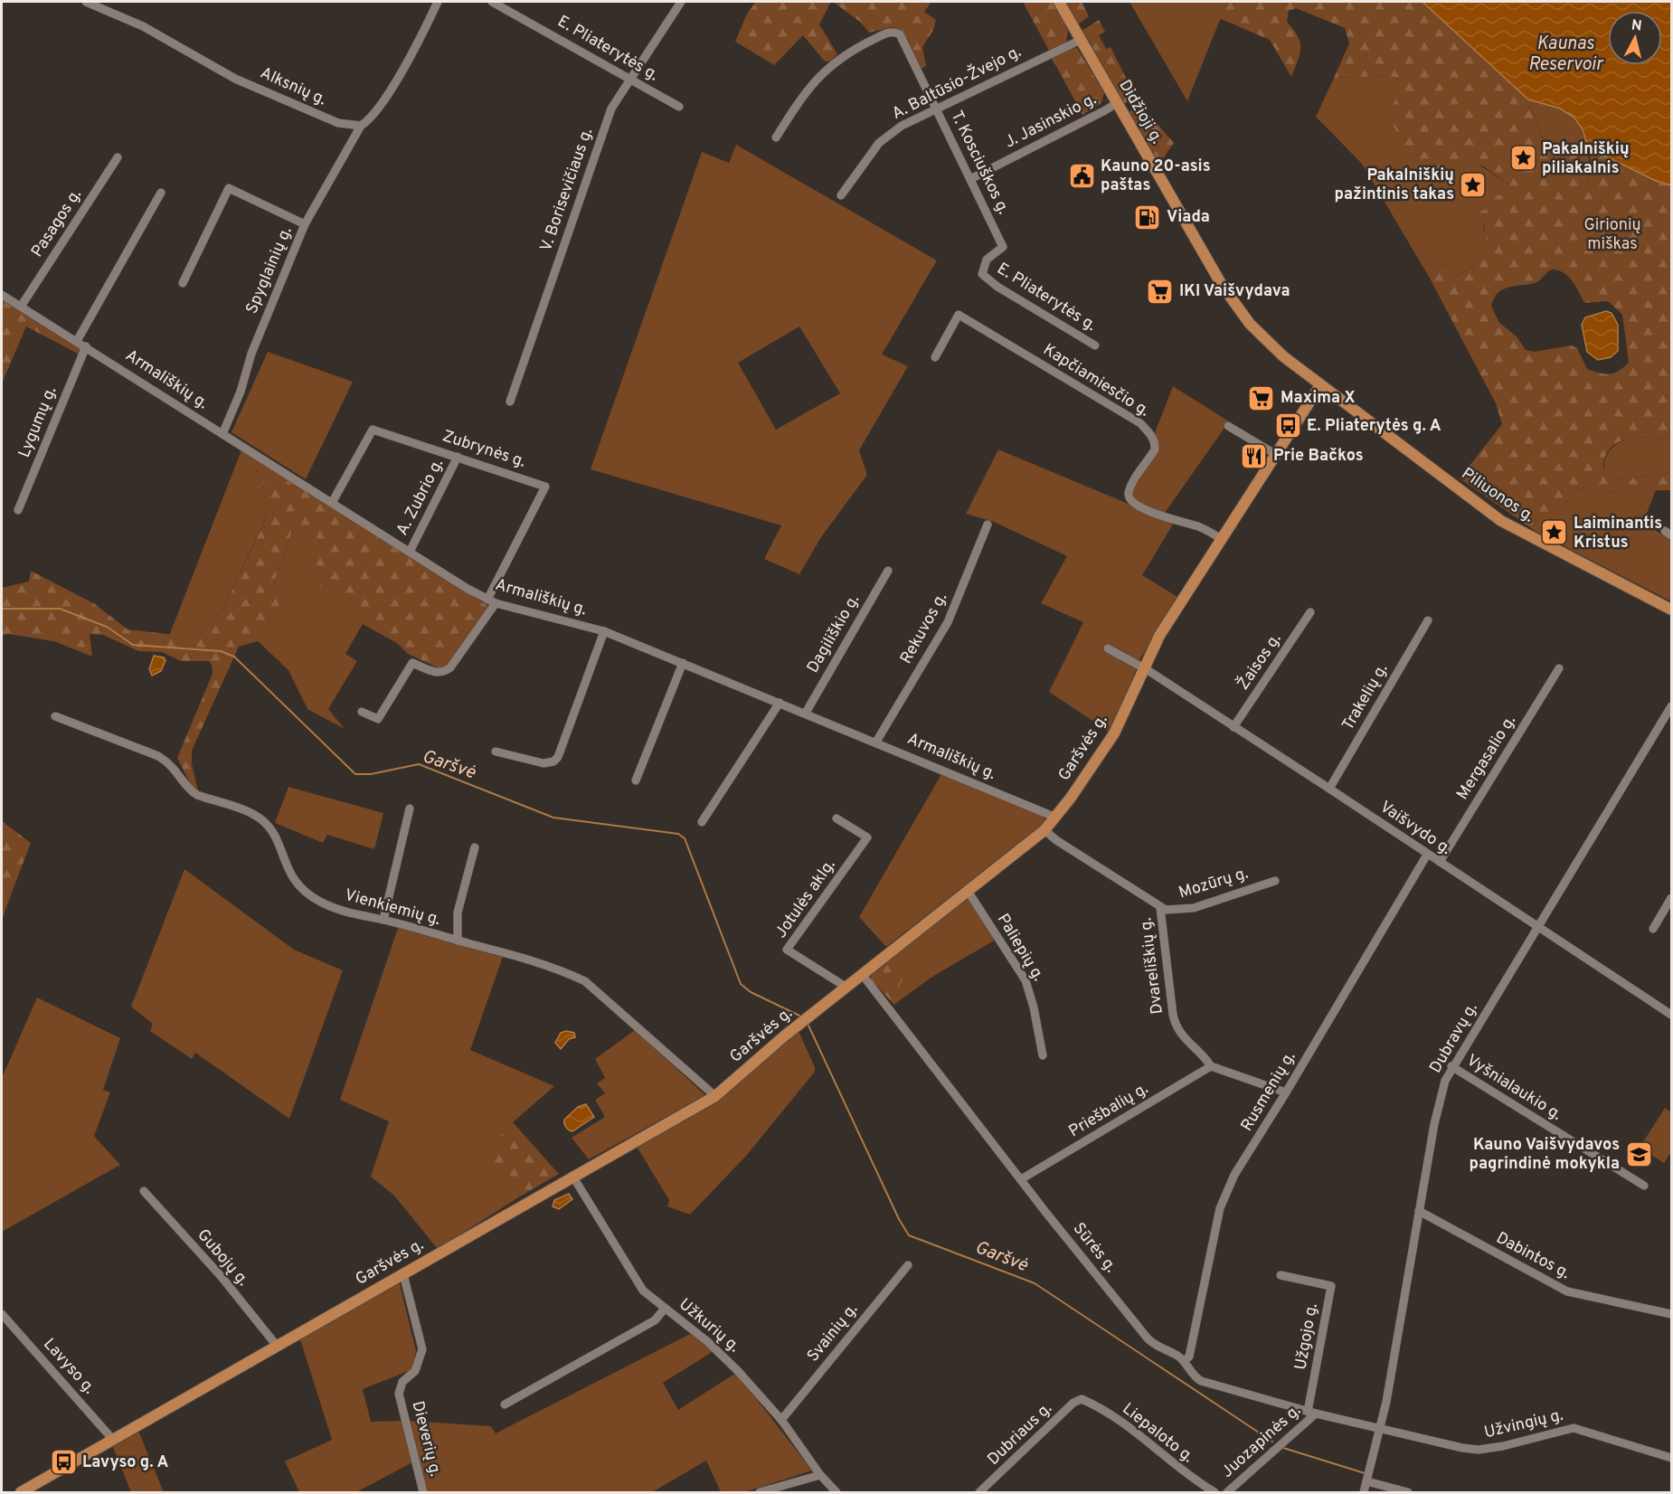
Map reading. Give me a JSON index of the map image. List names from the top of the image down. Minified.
{"streets":{"main road":["Didžioji g.","Piliuonos g.","Garšvės g."],"street":["E. Pliaterytės g.","A. Baltūsio-Žvejo g.","Alksnių g.","J. Jasinskio g.","T. Kosciuškos g.","V. Borisevičiaus g.","Pasagos g.","Spyglainių g.","Armališkių g.","Kapčiamiesčio g.","Lygumų g.","Zubrynės g.","A. Zubrio g.","Rekuvos g.","Dagiliškio g.","Žaisos g.","Trakelių g.","Mergasalio g.","Vaišvydo g.","Mozūrų g.","Jotulės aklg.","Vienkiemių g.","Paliepių g.","Dvareliškių g.","Dubravų g.","Vyšnialaukio g.","Rusmenių g.","Priešbalių g.","Sūrės g.","Dabintos g.","Gubojų g.","Užkurių g.","Svainių g.","Užgojo g.","Lavyso g.","Užvingių g.","Liepaloto g.","Dubriaus g.","Dieverių g.","Juozapinės g."]},"crossings":[["E. Pliaterytės g.","T. Kosciuškos g."],["E. Pliaterytės g.","V. Borisevičiaus g."],["A. Baltūsio-Žvejo g.","Didžioji g."],["A. Baltūsio-Žvejo g.","T. Kosciuškos g."],["Alksnių g.","Spyglainių g."],["Didžioji g.","J. Jasinskio g."],["Didžioji g.","Piliuonos g."],["Didžioji g.","Garšvės g."],["J. Jasinskio g.","T. Kosciuškos g."],["Pasagos g.","Armališkių g."],["Spyglainių g.","Armališkių g."],["Armališkių g.","Lygumų g."],["Armališkių g.","Zubrynės g."],["Armališkių g.","A. Zubrio g."],["Armališkių g.","Rekuvos g."],["Armališkių g.","Dagiliškio g."],["Armališkių g.","Garšvės g."],["Kapčiamiesčio g.","Garšvės g."],["Zubrynės g.","A. Zubrio g."],["Piliuonos g.","Garšvės g."],["Žaisos g.","Vaišvydo g."],["Trakelių g.","Vaišvydo g."],["Garšvės g.","Vaišvydo g."],["Garšvės g.","Jotulės aklg."],["Garšvės g.","Vienkiemių g."],["Garšvės g.","Paliepių g."],["Garšvės g.","Dvareliškių g."],["Garšvės g.","Sūrės g."],["Garšvės g.","Gubojų g."],["Garšvės g.","Užkurių g."],["Garšvės g.","Lavyso g."],["Garšvės g.","Dieverių g."],["Mergasalio g.","Vaišvydo g."],["Vaišvydo g.","Dubravų g."],["Vaišvydo g.","Rusmenių g."],["Mozūrų g.","Dvareliškių g."],["Dvareliškių g.","Rusmenių g."],["Dvareliškių g.","Priešbalių g."],["Dubravų g.","Vyšnialaukio g."],["Dubravų g.","Sūrės g."],["Dubravų g.","Dabintos g."],["Dubravų g.","Užvingių g."],["Rusmenių g.","Sūrės g."],["Priešbalių g.","Sūrės g."],["Sūrės g.","Užgojo g."],["Sūrės g.","Užvingių g."],["Sūrės g.","Juozapinės g."],["Užkurių g.","Svainių g."],["Užgojo g.","Juozapinės g."],["Liepaloto g.","Dubriaus g."]],"water":["Kaunas Reservoir","Garšvė"],"parks":["Girionių miškas"],"places":{"place":["Pakalniškių piliakalnis","Pakalniškių pažintinis takas","Laiminantis Kristus"],"public building":["Kauno 20-asis paštas"],"fuel station":["Viada"],"supermarket":["IKI Vaišvydava","Maxima X"],"bus stop":["E. Pliaterytės g. A","Lavyso g. A"],"restaurant":["Prie Bačkos"],"school or university":["Kauno Vaišvydavos pagrindinė mokykla"]},"north":"top"}
